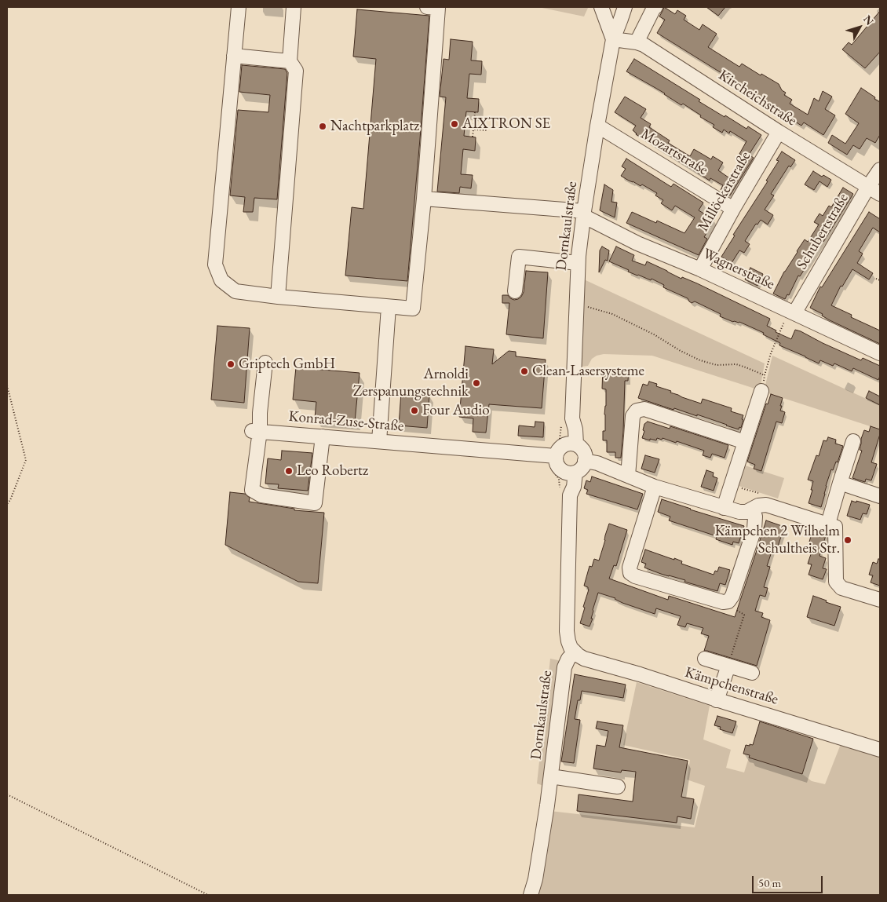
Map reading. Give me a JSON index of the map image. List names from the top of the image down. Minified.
{"streets":{"street":["Kircheichstraße","Mozartstraße","Millöckerstraße","Dornkaulstraße","Schubertstraße","Wagnerstraße","Konrad-Zuse-Straße","Kämpchenstraße"]},"crossings":[["Kircheichstraße","Millöckerstraße"],["Kircheichstraße","Dornkaulstraße"],["Kircheichstraße","Schubertstraße"],["Mozartstraße","Millöckerstraße"],["Mozartstraße","Dornkaulstraße"],["Millöckerstraße","Wagnerstraße"],["Dornkaulstraße","Wagnerstraße"],["Dornkaulstraße","Konrad-Zuse-Straße"],["Dornkaulstraße","Kämpchenstraße"],["Schubertstraße","Wagnerstraße"]],"places":["AIXTRON SE","Nachtparkplatz","Griptech GmbH","Clean-Lasersysteme","Arnoldi Zerspanungstechnik","Four Audio","Leo Robertz","Kämpchen 2 Wilhelm Schultheis Str."],"scale_bar":"50 m","north":"top right"}
